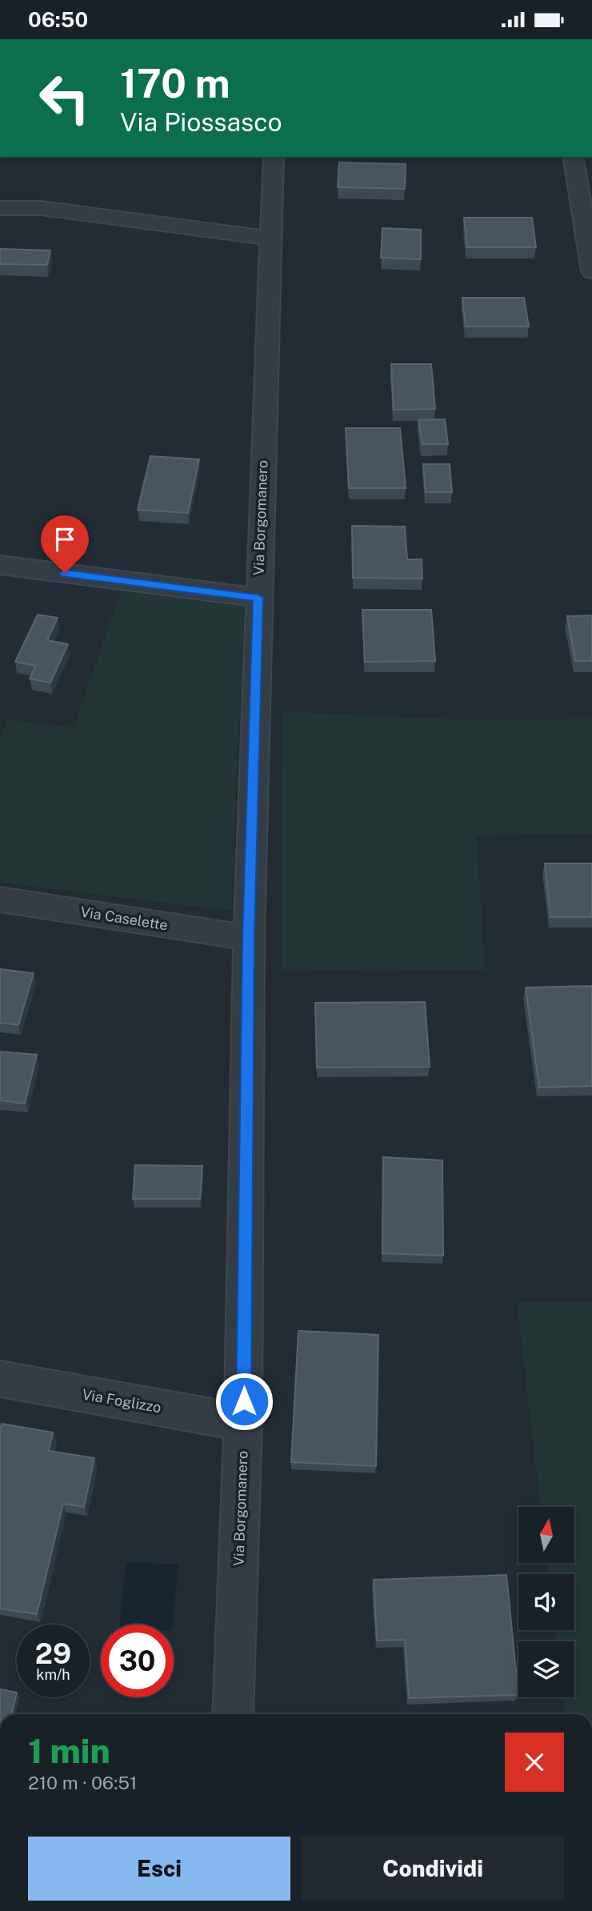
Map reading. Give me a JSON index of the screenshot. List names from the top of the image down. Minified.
{"streets":{"street":["Via Borgomanero","Via Caselette","Via Foglizzo"]},"crossings":[["Via Borgomanero","Via Caselette"],["Via Borgomanero","Via Foglizzo"]],"north":"top","page":{"status":"06:50","turn":["170 m","Via Piossasco"],"speed":"29 km/h","limit":"30","heading":["1 min","210 m · 06:51"],"buttons":["Esci","Condividi"]}}
